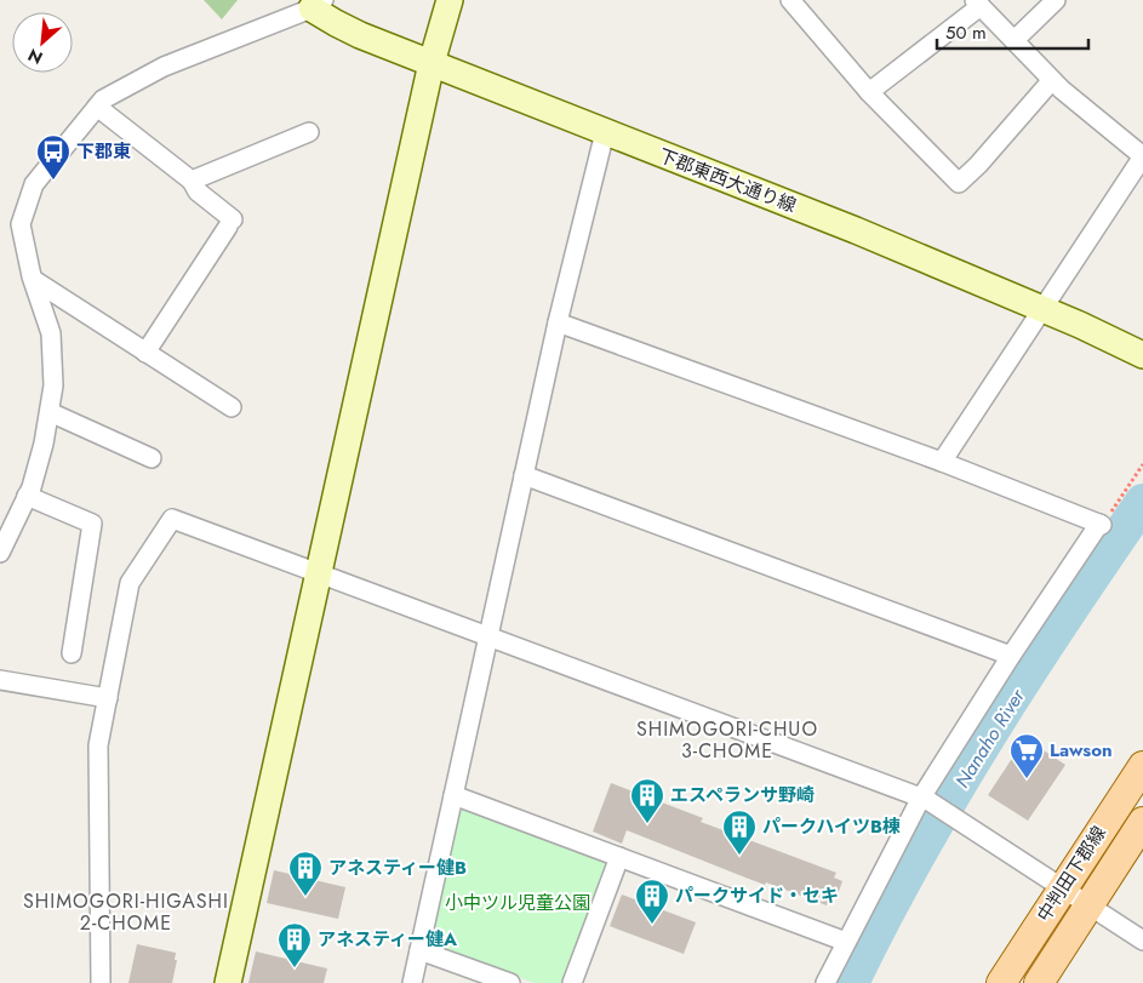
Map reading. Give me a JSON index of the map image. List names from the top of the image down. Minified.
{"streets":{"main road":["中判田下郡線"],"street":["下郡東西大通り線"]},"districts":["SHIMOGORI-CHUO 3-CHOME","SHIMOGORI-HIGASHI 2-CHOME"],"water":["Nanaho River"],"parks":["小中ツル児童公園"],"places":{"bus stop":["下郡東"],"supermarket":["Lawson"],"building":["エスペランサ野崎","パークハイツB棟","アネスティー健B","パークサイド・セキ","アネスティー健A"]},"scale_bar":"50 m","north":"bottom left"}
